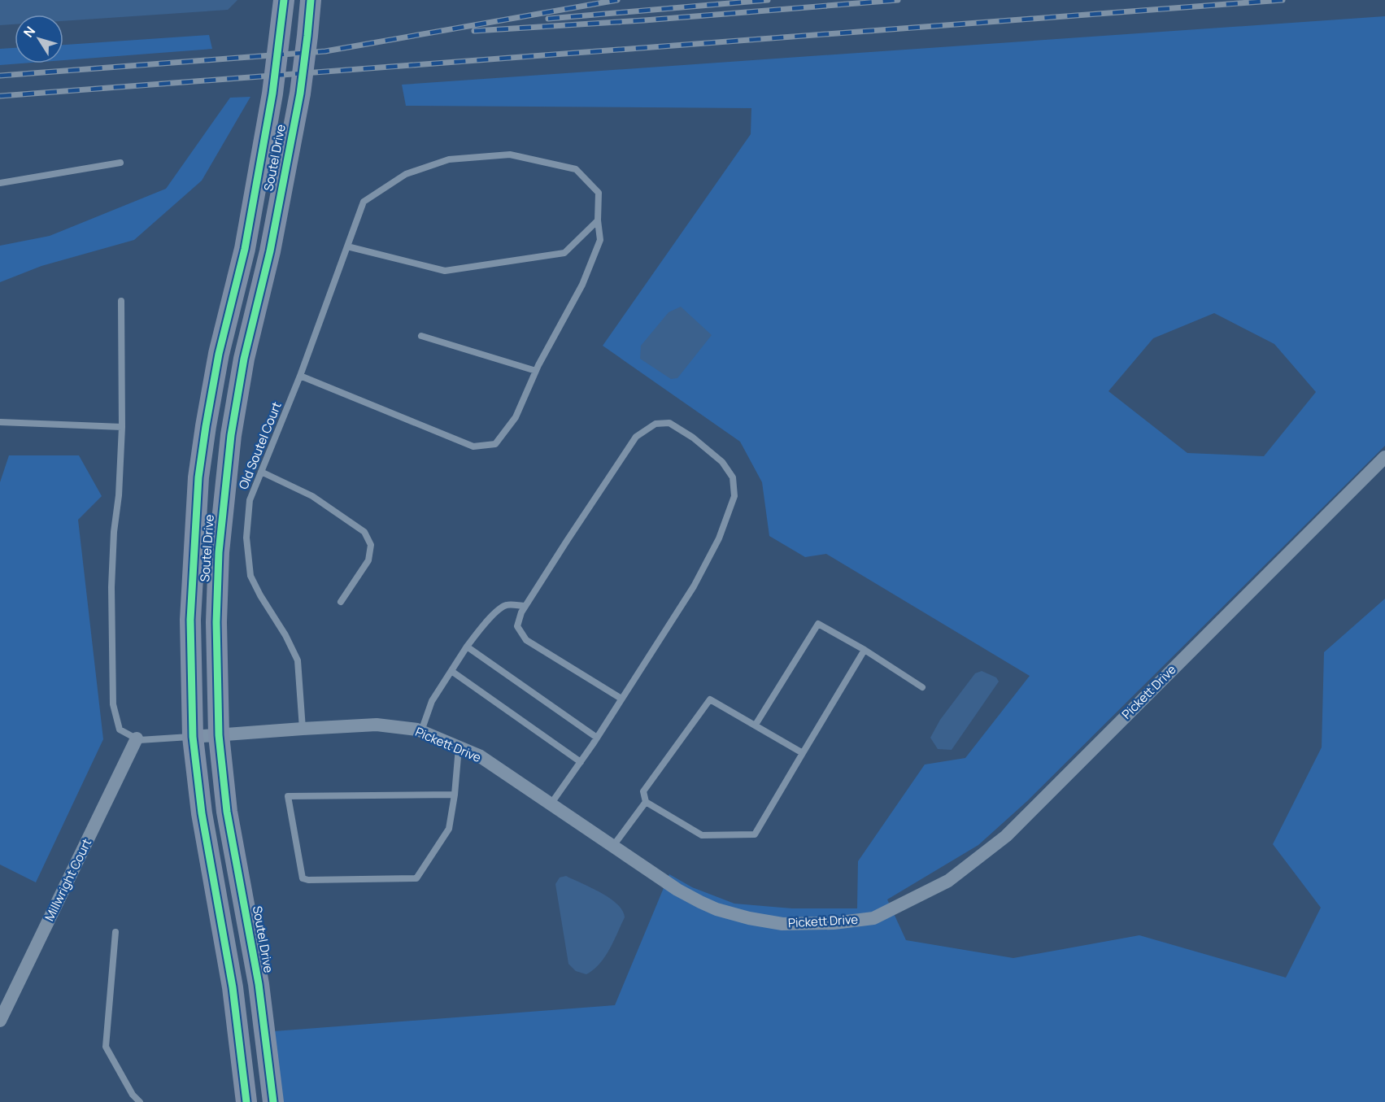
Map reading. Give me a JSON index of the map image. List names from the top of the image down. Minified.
{"streets":{"main road":["Soutel Drive"],"street":["Pickett Drive","Millwright Court"],"lane":["Old Soutel Court"]},"crossings":[["Soutel Drive","Pickett Drive"],["Old Soutel Court","Pickett Drive"]],"north":"top left"}
